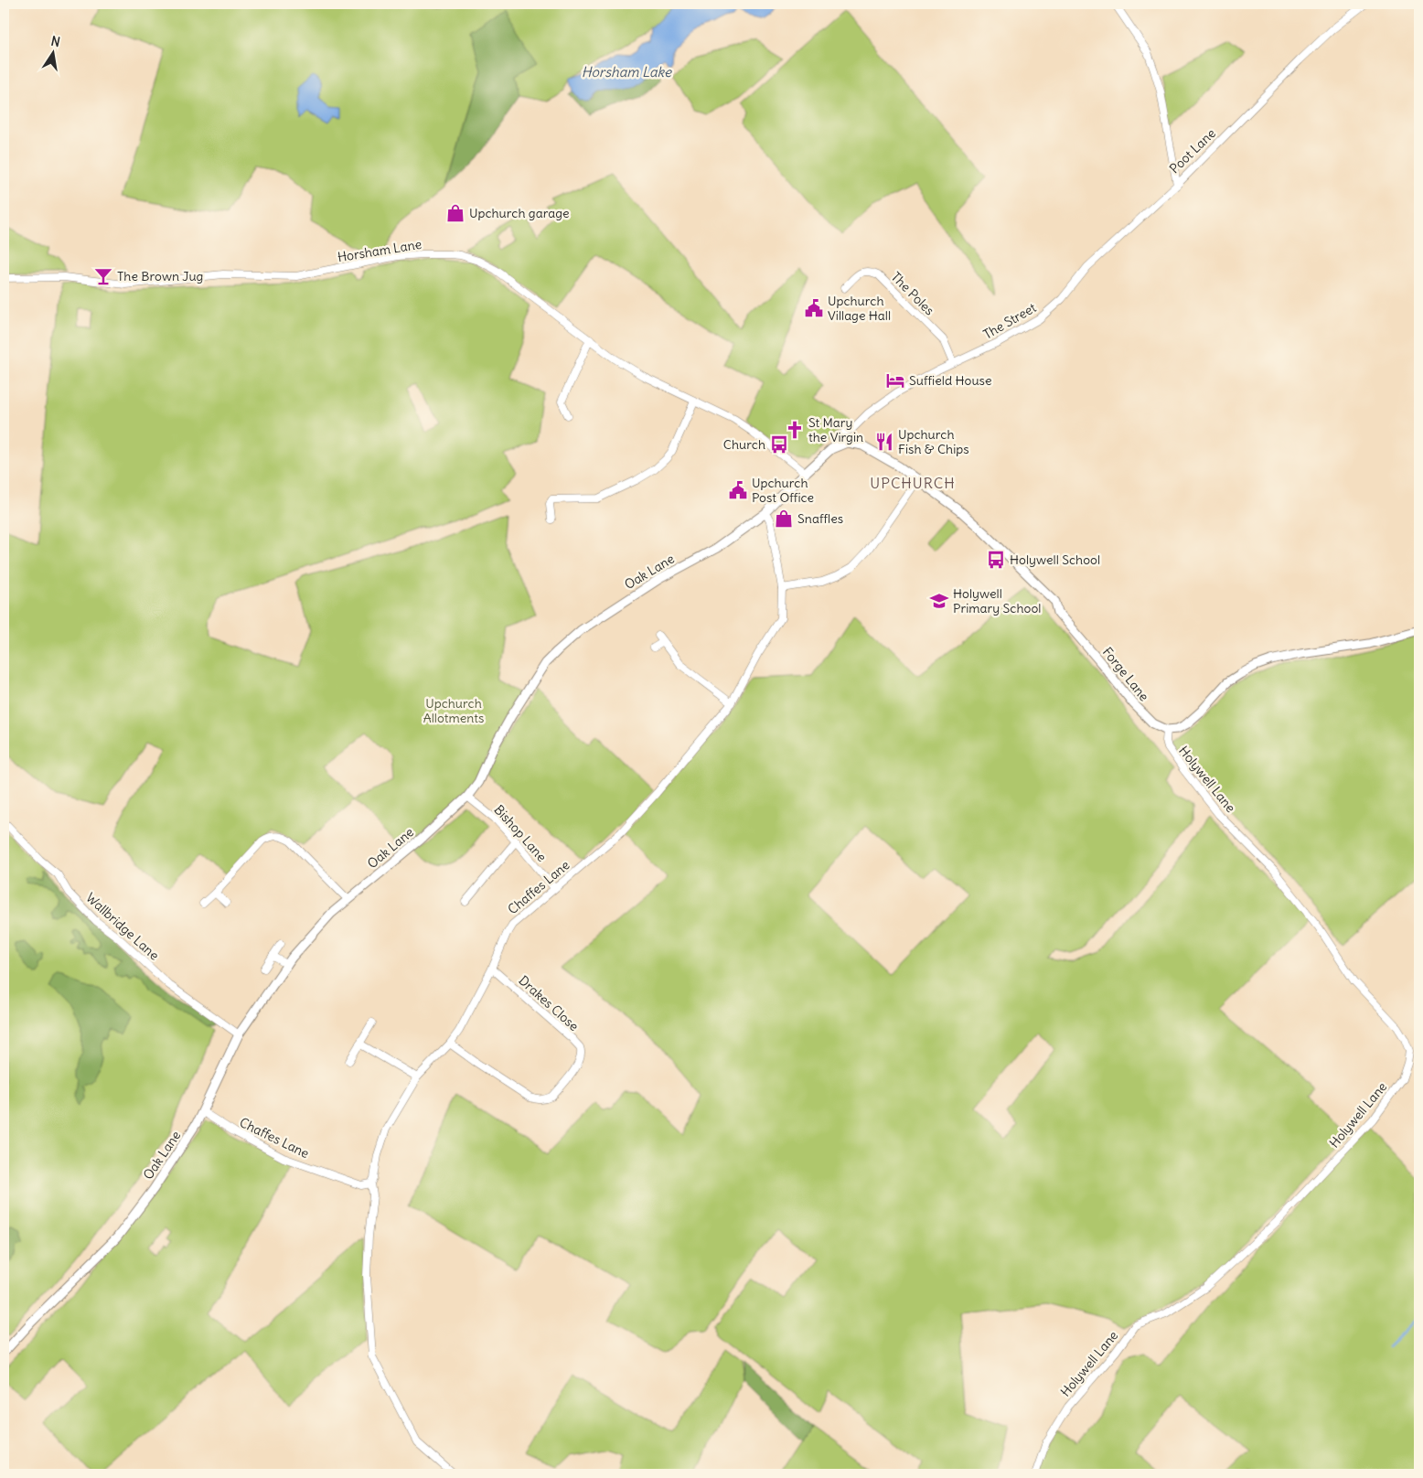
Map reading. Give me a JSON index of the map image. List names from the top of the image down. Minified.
{"streets":{"street":["Poot Lane","Horsham Lane","The Poles","The Street","Oak Lane","Forge Lane","Holywell Lane","Bishop Lane","Chaffes Lane","Wallbridge Lane","Drakes Close"]},"crossings":[["Poot Lane","The Street"],["Horsham Lane","Oak Lane"],["The Poles","The Street"],["The Street","Oak Lane"],["Oak Lane","Forge Lane"],["Oak Lane","Bishop Lane"],["Oak Lane","Chaffes Lane"],["Oak Lane","Wallbridge Lane"],["Forge Lane","Holywell Lane"],["Bishop Lane","Chaffes Lane"],["Chaffes Lane","Drakes Close"]],"districts":["UPCHURCH"],"water":["Horsham Lake"],"parks":["Upchurch Allotments"],"places":{"shop":["Upchurch garage","Snaffles"],"bar":["The Brown Jug"],"public building":["Upchurch Village Hall","Upchurch Post Office"],"hotel":["Suffield House"],"church":["St Mary the Virgin"],"restaurant":["Upchurch Fish & Chips"],"bus stop":["Church","Holywell School"],"school or university":["Holywell Primary School"]},"north":"top"}
